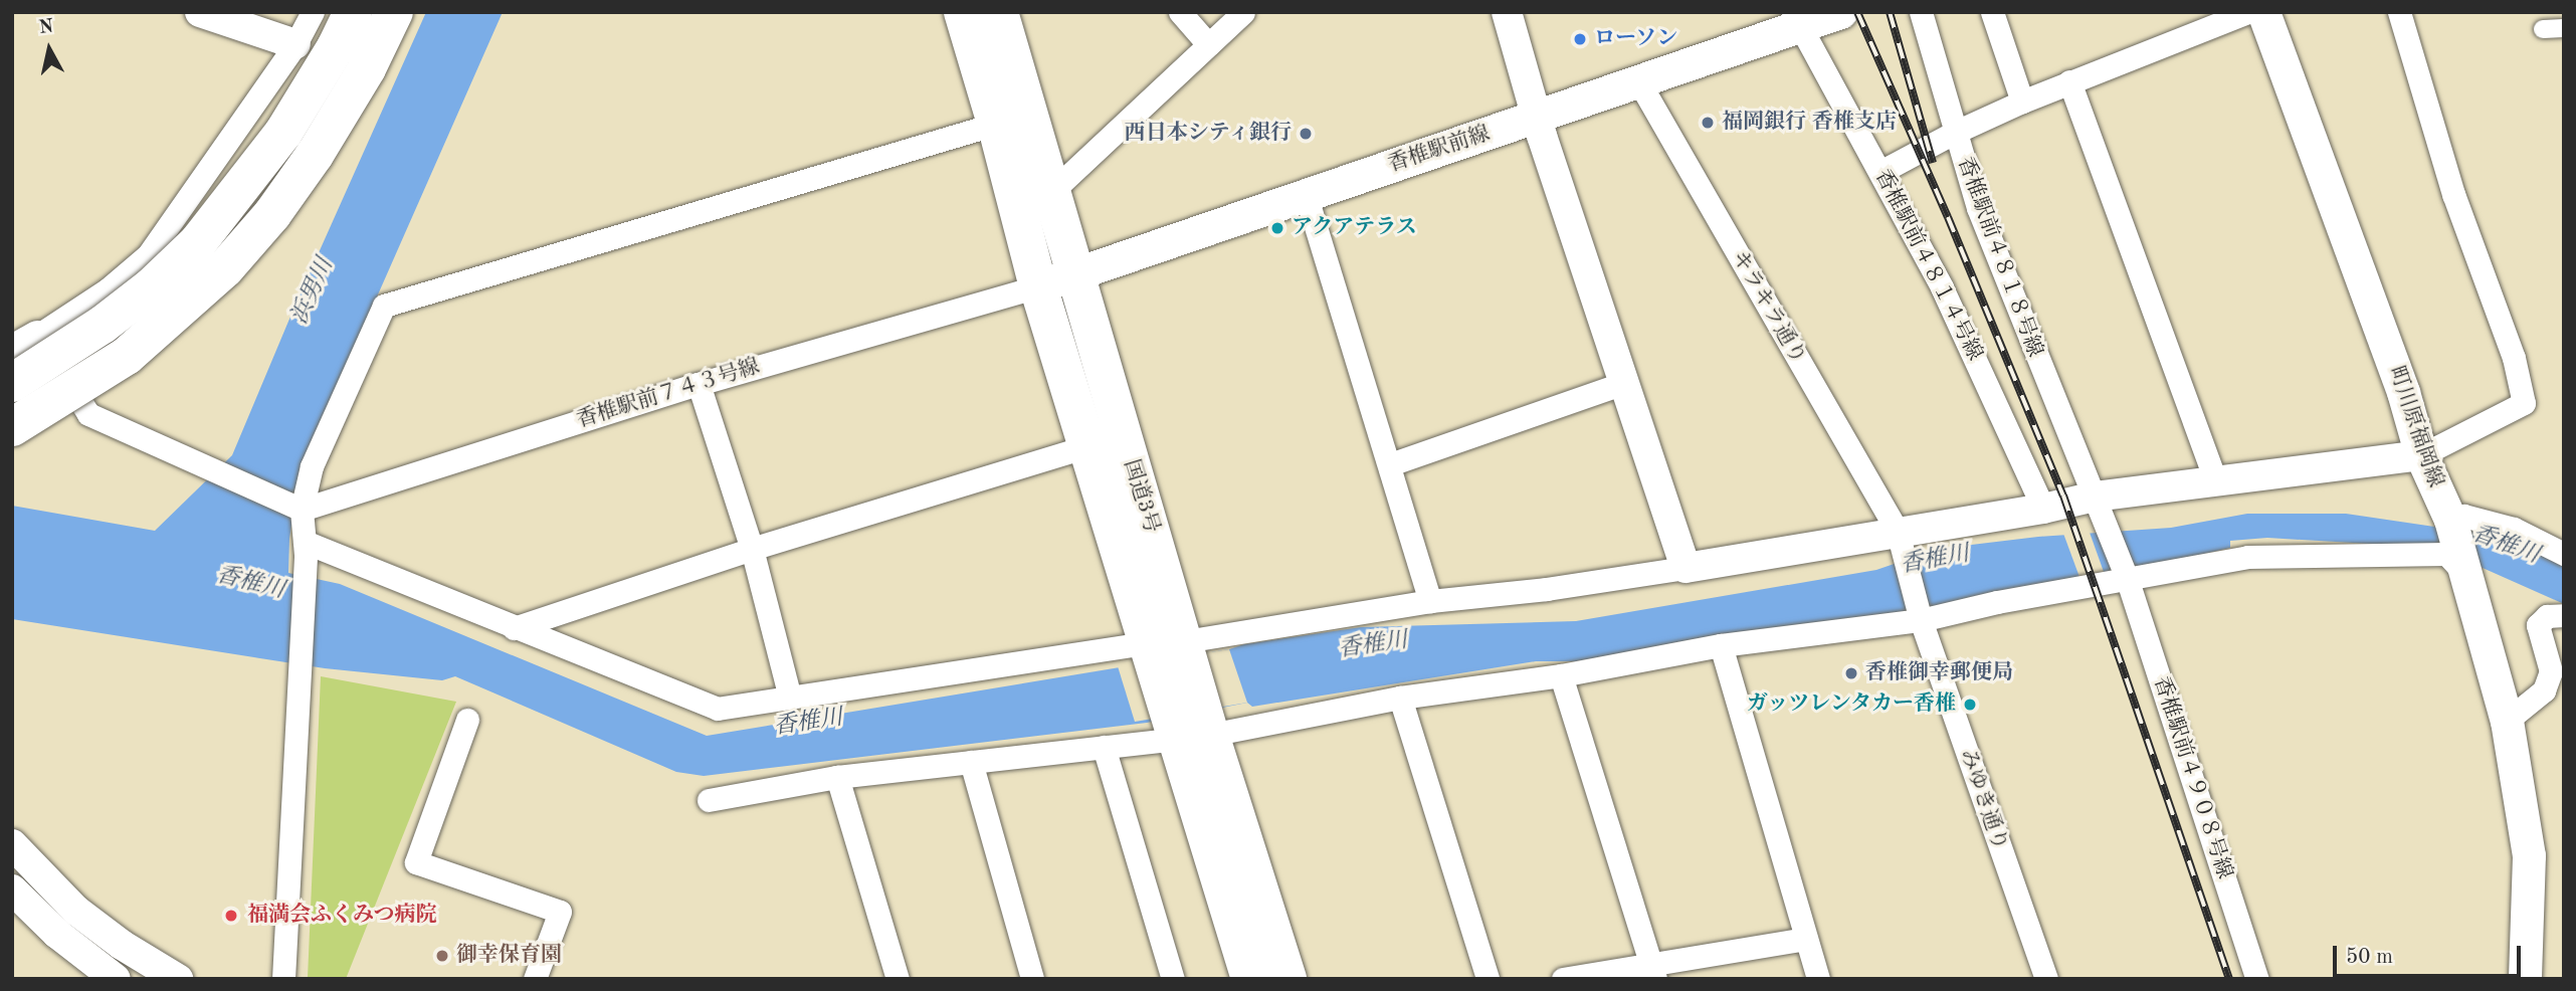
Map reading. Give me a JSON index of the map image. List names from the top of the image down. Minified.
{"streets":{"highway":["国道3号"],"main road":["香椎駅前線","町川原福岡線"],"street":["香椎駅前４８１８号線","香椎駅前４８１４号線","キラキラ通り","香椎駅前７４３号線","香椎駅前４９０８号線","みゆき通り"]},"crossings":[["香椎駅前線","香椎駅前４８１４号線"],["香椎駅前線","キラキラ通り"],["香椎駅前線","香椎駅前７４３号線"],["香椎駅前線","国道3号"],["香椎駅前４８１８号線","香椎駅前４９０８号線"],["キラキラ通り","みゆき通り"],["香椎駅前７４３号線","国道3号"]],"water":["浜男川","香椎川"],"places":["ローソン","福岡銀行 香椎支店","西日本シティ銀行","アクアテラス","香椎御幸郵便局","ガッツレンタカー香椎","福満会ふくみつ病院","御幸保育園"],"scale_bar":"50 m","north":"top"}
